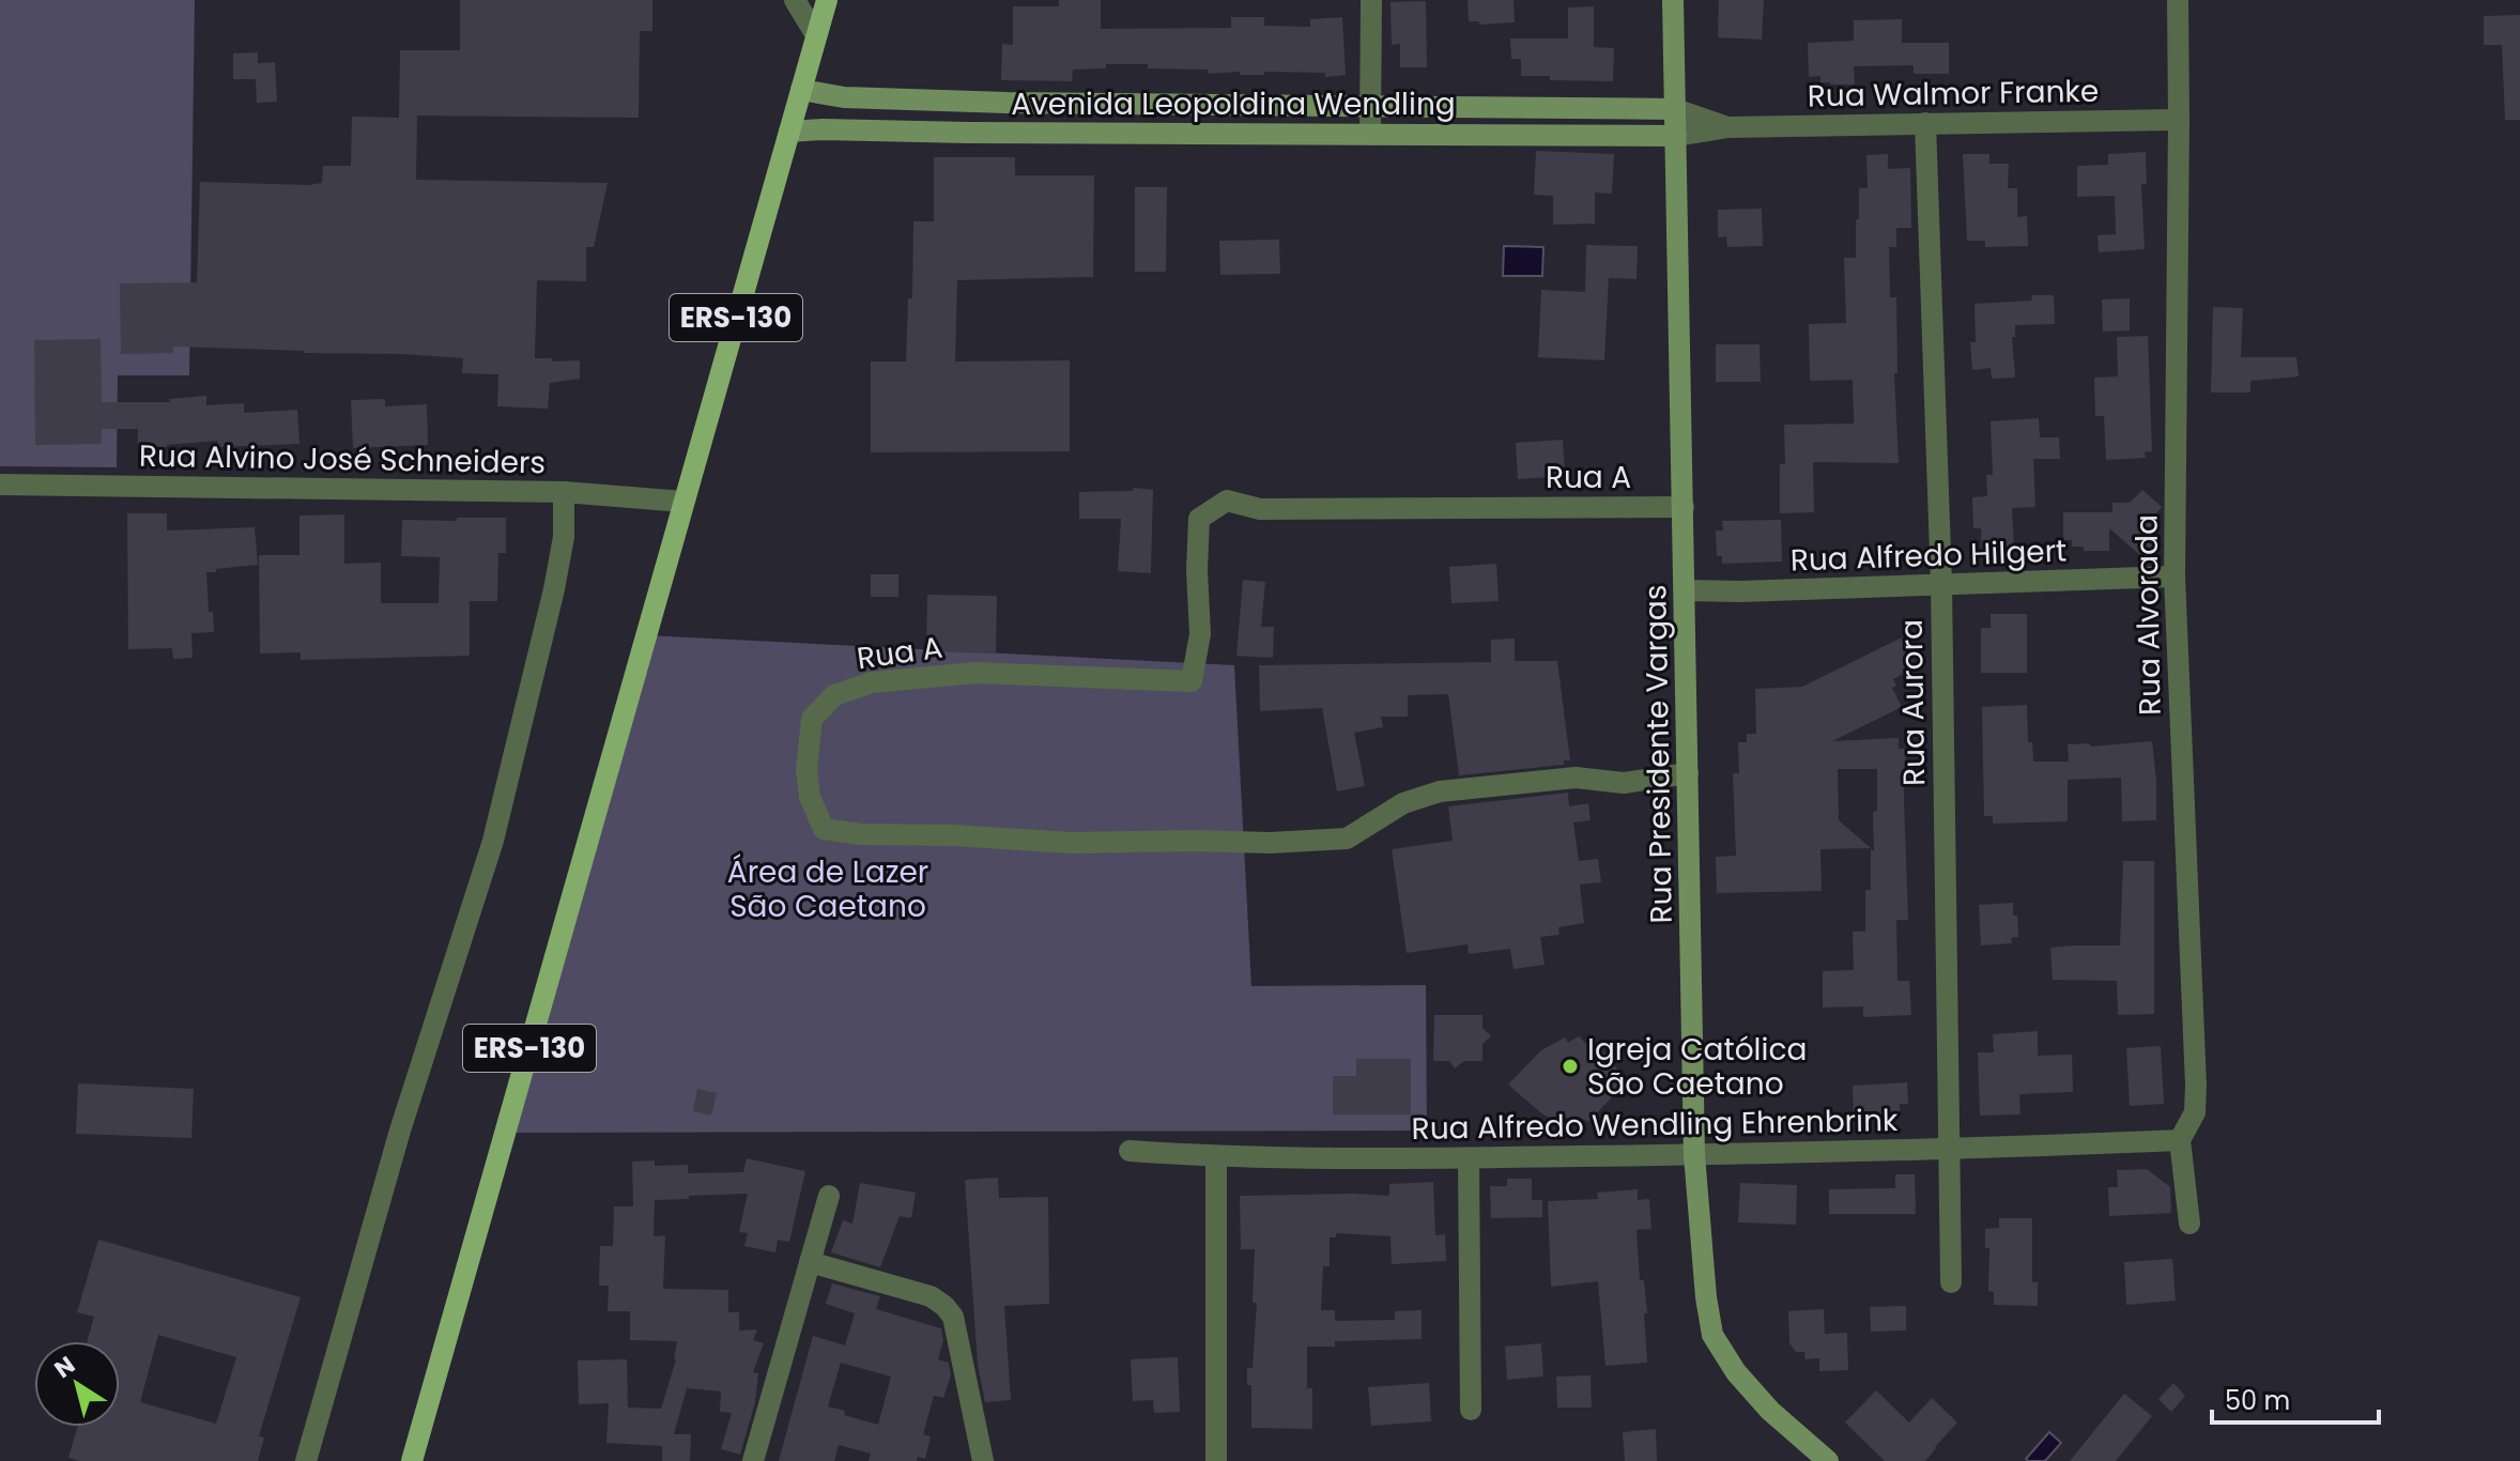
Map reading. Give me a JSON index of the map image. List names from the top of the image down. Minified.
{"streets":{"main road":["ERS-130"],"street":["Rua Walmor Franke","Avenida Leopoldina Wendling","Rua Alvino José Schneiders","Rua A","Rua Alfredo Hilgert","Rua Alvorada","Rua Aurora","Rua Presidente Vargas","Rua Alfredo Wendling Ehrenbrink"]},"crossings":[["Rua Walmor Franke","Avenida Leopoldina Wendling"],["Rua Walmor Franke","Rua Alvorada"],["Rua Walmor Franke","Rua Aurora"],["Rua Walmor Franke","Rua Presidente Vargas"],["Avenida Leopoldina Wendling","ERS-130"],["Avenida Leopoldina Wendling","Rua Presidente Vargas"],["ERS-130","Rua Alvino José Schneiders"],["Rua A","Rua Presidente Vargas"],["Rua Alfredo Hilgert","Rua Alvorada"],["Rua Alfredo Hilgert","Rua Aurora"],["Rua Alfredo Hilgert","Rua Presidente Vargas"],["Rua Alvorada","Rua Alfredo Wendling Ehrenbrink"],["Rua Aurora","Rua Alfredo Wendling Ehrenbrink"],["Rua Presidente Vargas","Rua Alfredo Wendling Ehrenbrink"]],"parks":["Área de Lazer São Caetano"],"places":["Igreja Católica São Caetano"],"scale_bar":"50 m","north":"top left"}
